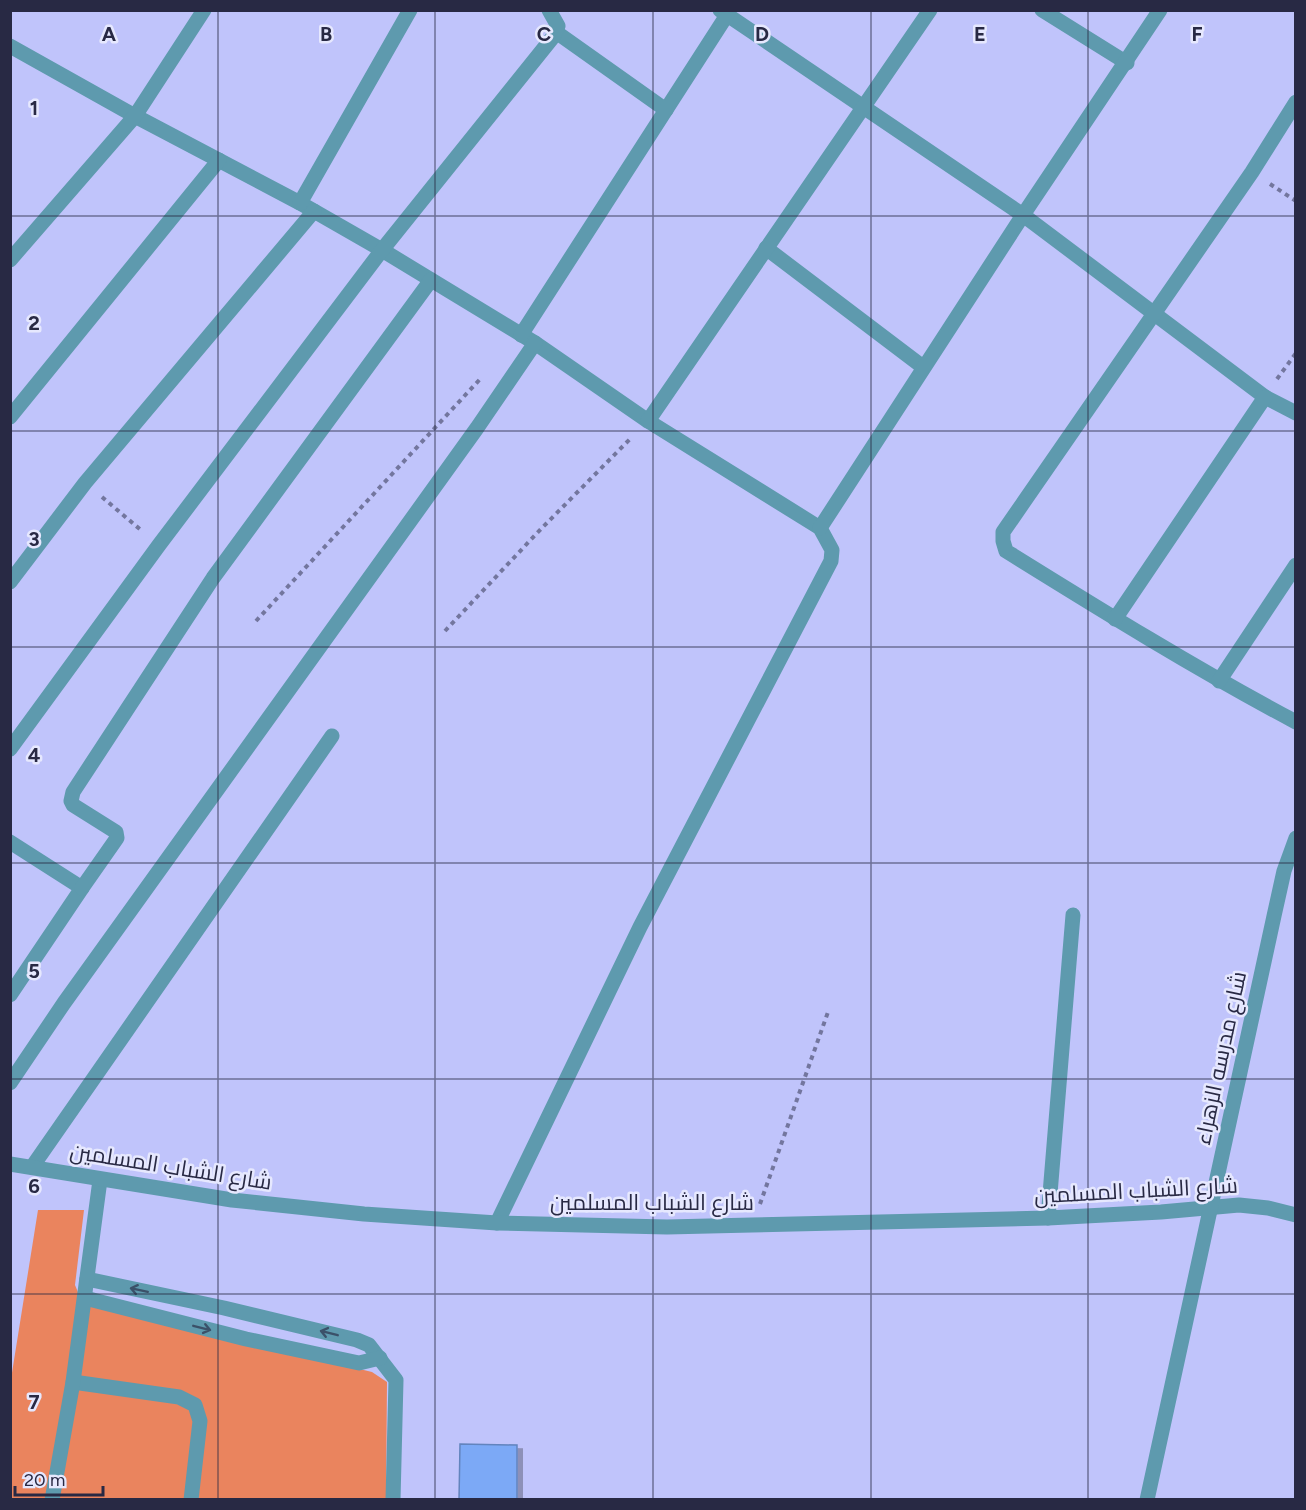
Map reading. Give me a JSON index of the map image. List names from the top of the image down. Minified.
{"streets":{"street":["شارع مدرسه الزهراء","شارع الشباب المسلمين"]},"crossings":[["شارع مدرسه الزهراء","شارع الشباب المسلمين"]],"scale_bar":"20 m","grid":{"columns":["A","B","C","D","E","F"],"rows":["1","2","3","4","5","6","7"]}}
